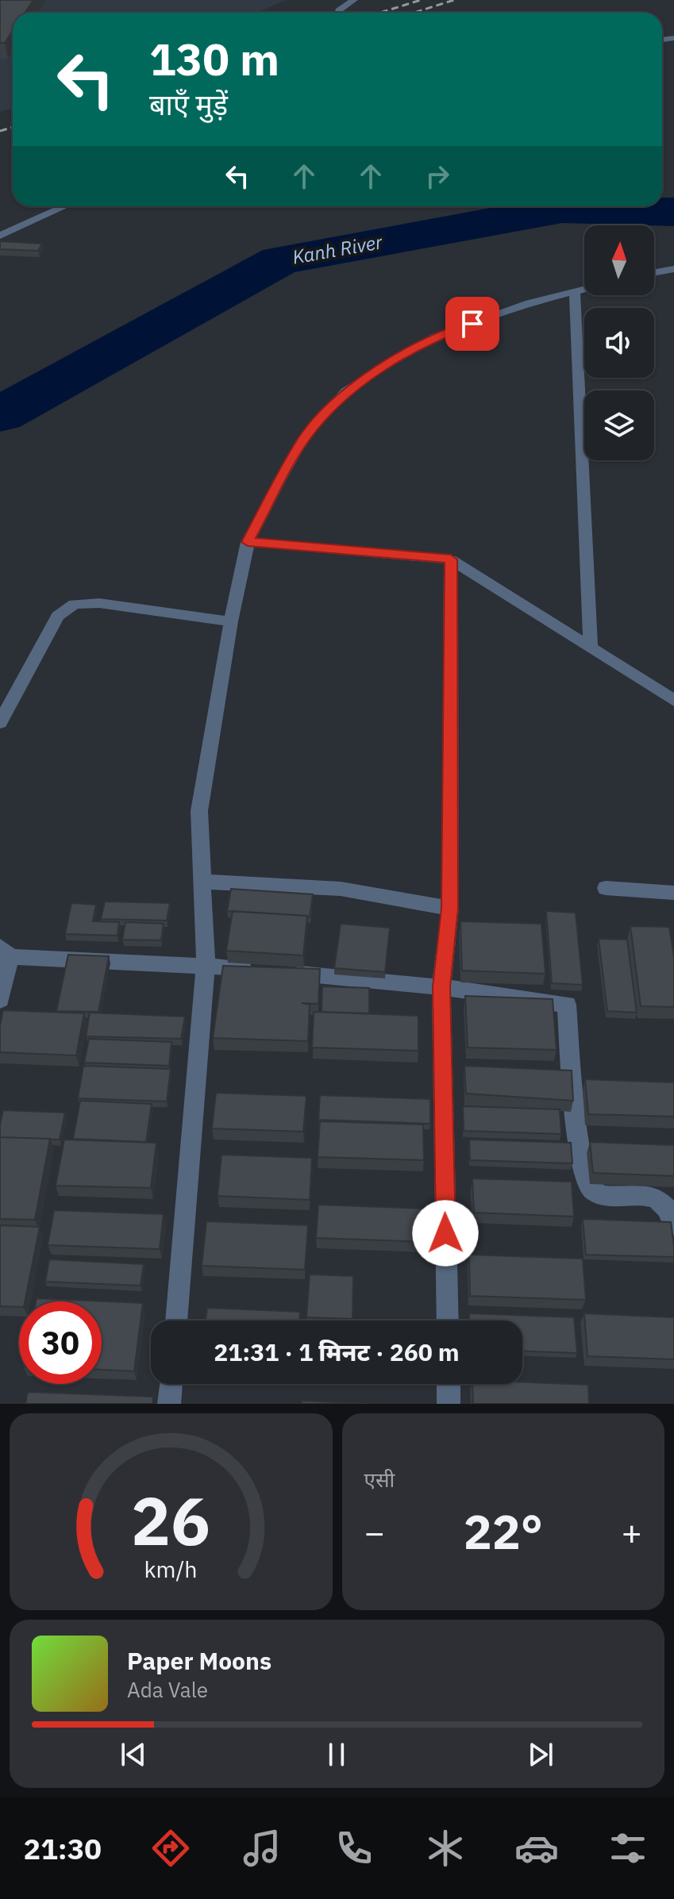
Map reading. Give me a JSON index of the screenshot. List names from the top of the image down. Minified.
{"water":["Kanh River"],"north":"top","page":{"turn":["130 m","बाएँ मुड़ें"],"limit":"30","trip":"21:31 · 1 मिनट · 260 m","tile":"एसी","heat":["−","22°","+"],"song":["Paper Moons","Ada Vale"],"tabs":"21:30","gauge":["26","km/h"]}}
